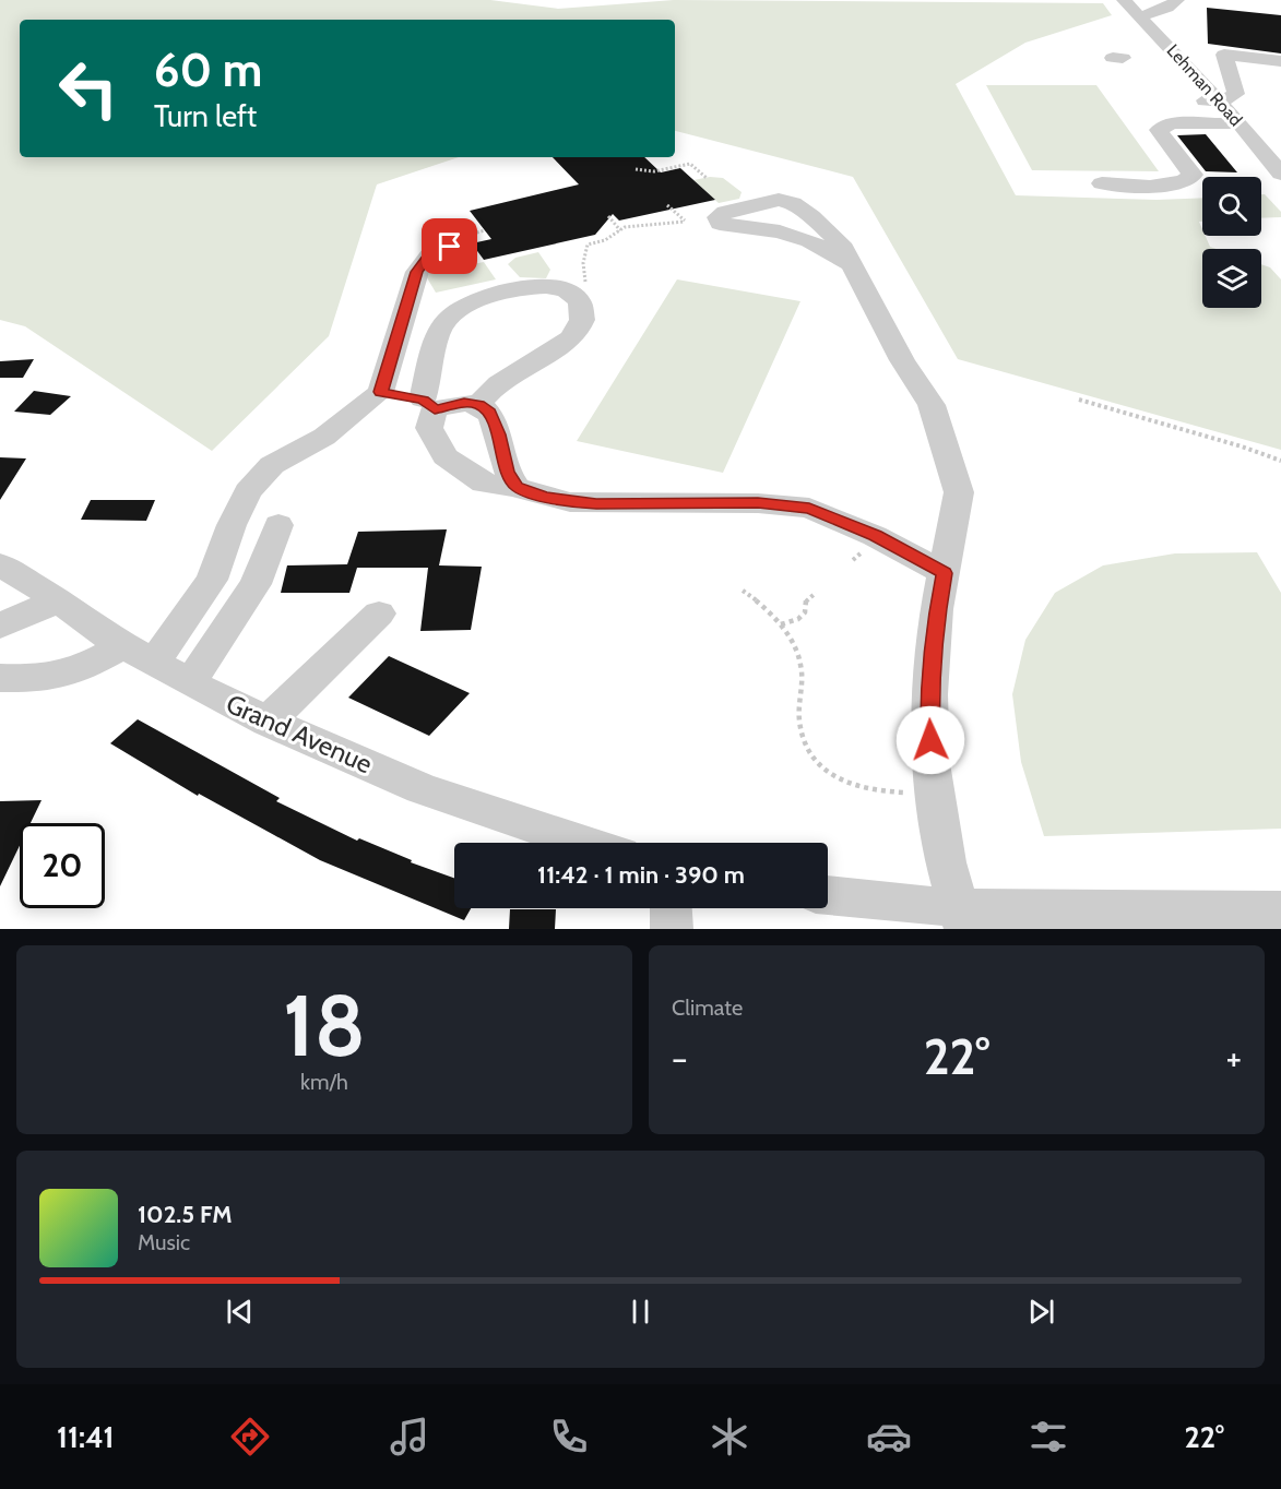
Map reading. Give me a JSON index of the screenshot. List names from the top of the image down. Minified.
{"streets":{"street":["Lehman Road","Grand Avenue"]},"page":{"turn":["60 m","Turn left"],"limit":"20","trip":"11:42 · 1 min · 390 m","tile":[["18","km/h"],"Climate"],"heat":["−","22°","+"],"song":["102.5 FM","Music"],"tabs":["11:41","22°"]}}
